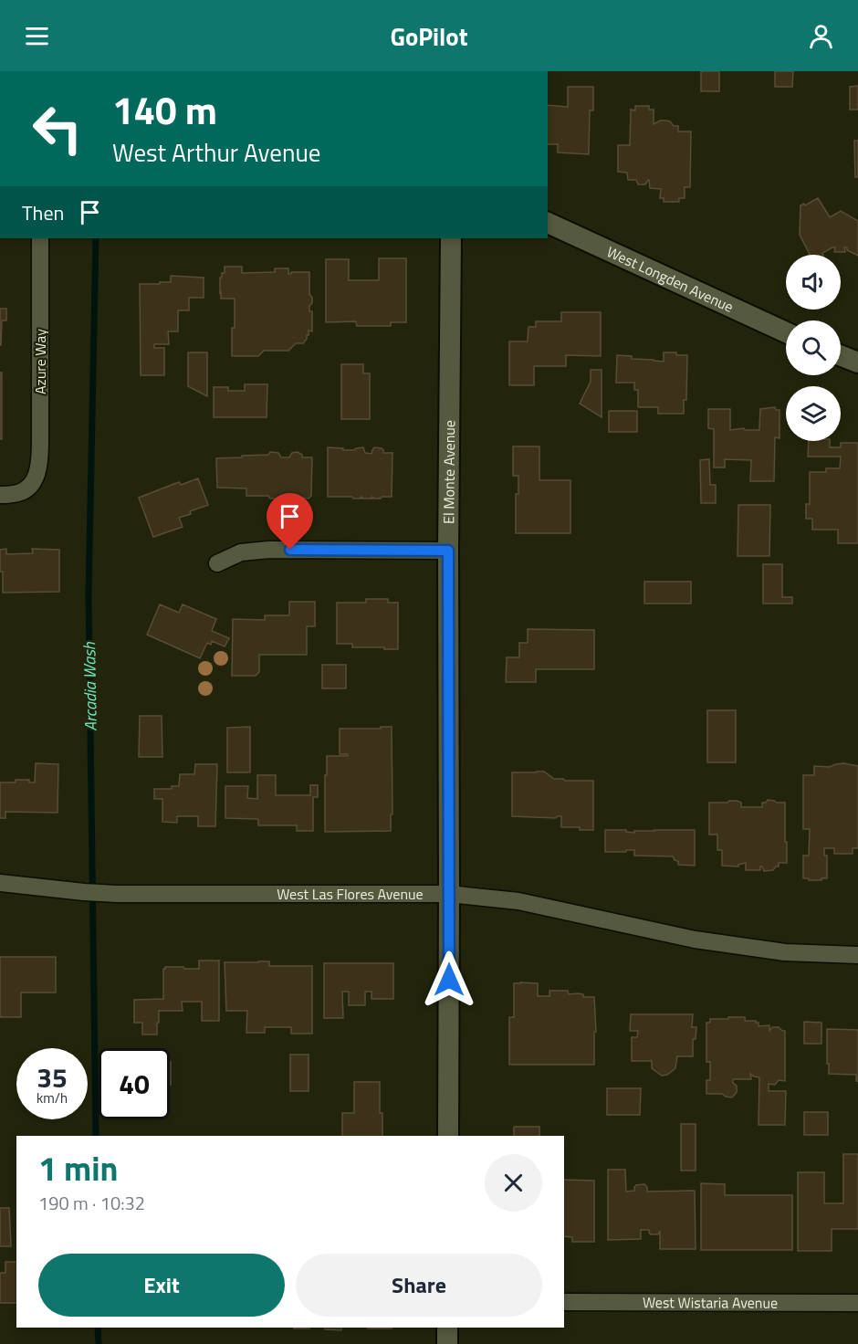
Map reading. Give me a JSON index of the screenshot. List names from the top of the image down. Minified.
{"streets":{"street":["West Longden Avenue","Azure Way","El Monte Avenue","West Las Flores Avenue","West Wistaria Avenue"]},"crossings":[["El Monte Avenue","West Las Flores Avenue"]],"water":["Arcadia Wash"],"page":{"header":"GoPilot","turn":["140 m","West Arthur Avenue"],"then":"Then","speed":"35 km/h","limit":"40","heading":["1 min","190 m · 10:32"],"buttons":["Exit","Share"]}}
